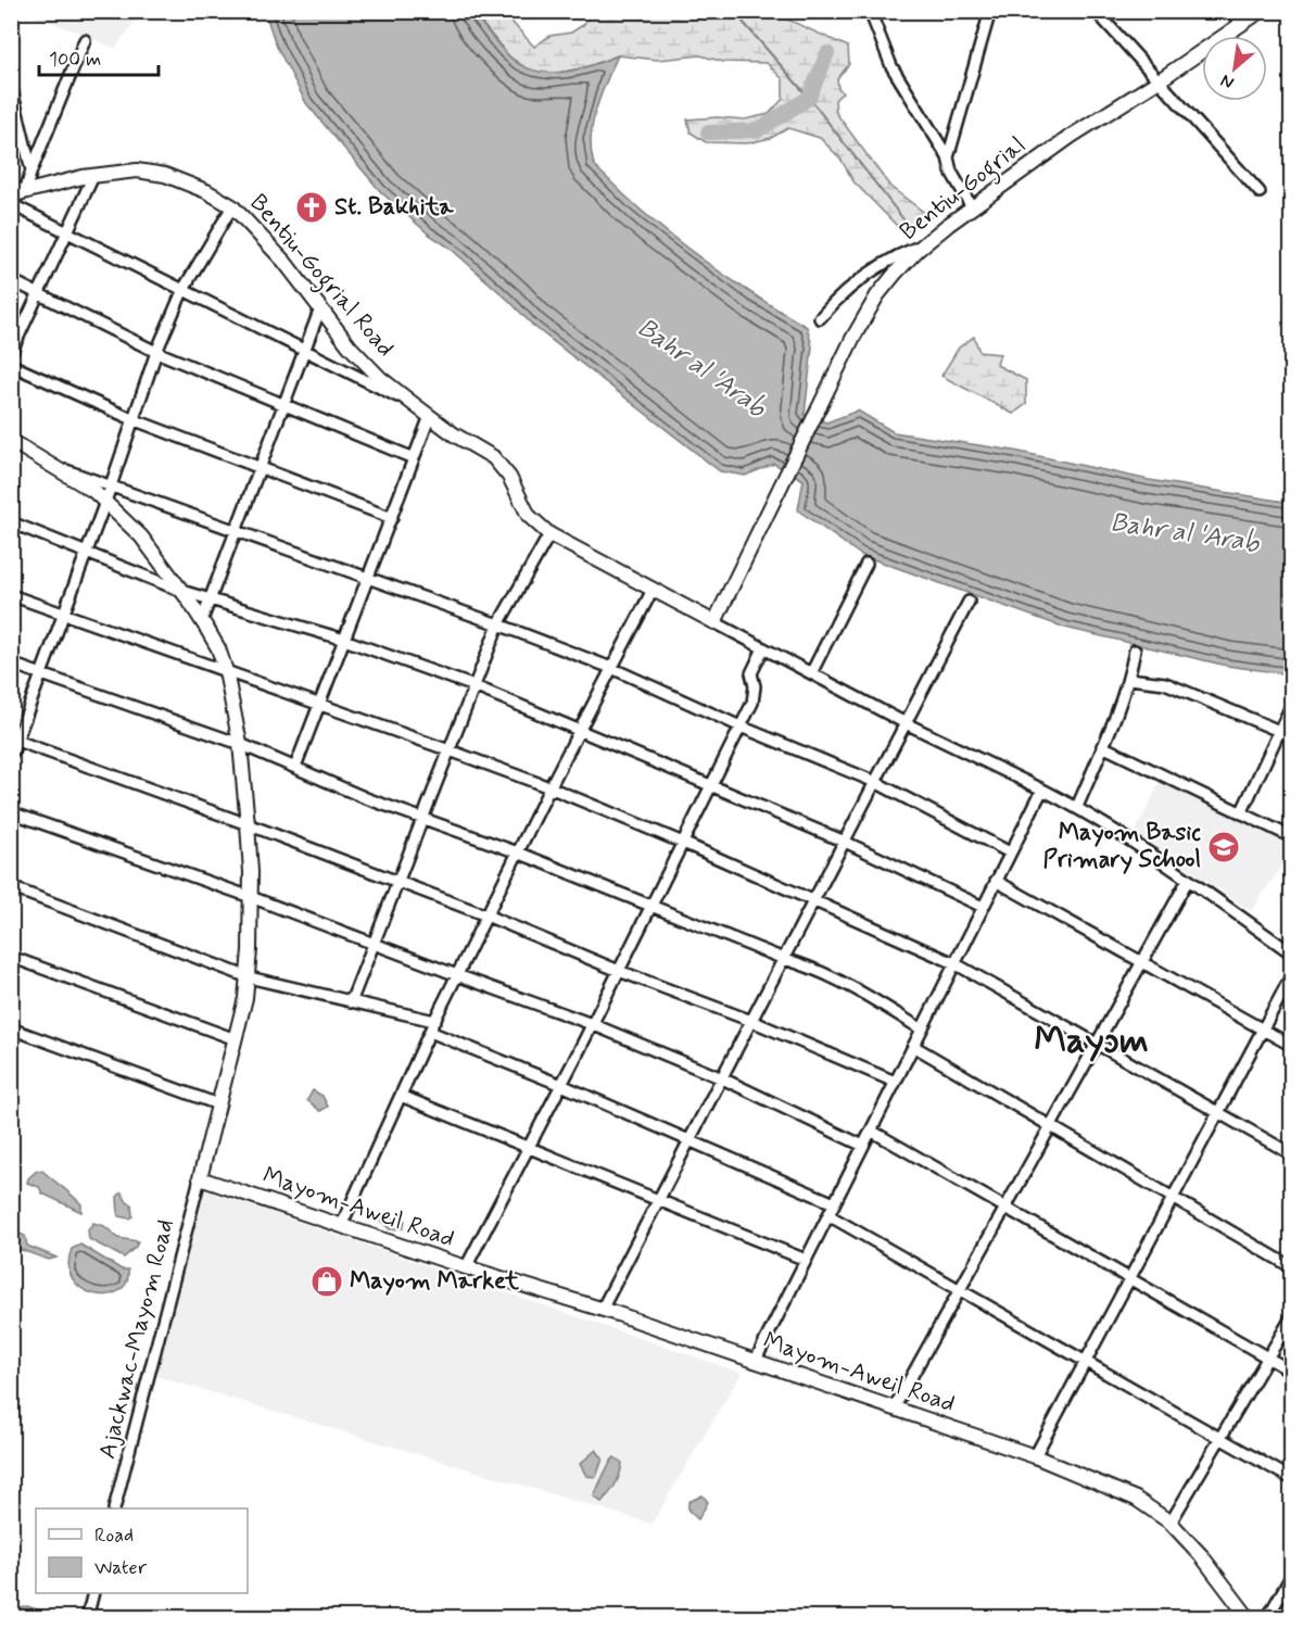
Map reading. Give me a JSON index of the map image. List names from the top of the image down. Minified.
{"streets":{"main road":["Bentiu-Gogrial","Bentiu-Gogrial Road","Mayom-Aweil Road"],"street":["Ajackwac-Mayom Road"]},"crossings":[["Bentiu-Gogrial","Bentiu-Gogrial Road"],["Mayom-Aweil Road","Ajackwac-Mayom Road"]],"districts":["Mayɔm"],"water":["Bahr al 'Arab"],"places":{"church":["St. Bakhita"],"school or university":["Mayom Basic Primary School"],"shop":["Mayom Market"]},"legend":["Road","Water"],"scale_bar":"100 m","north":"bottom left"}
